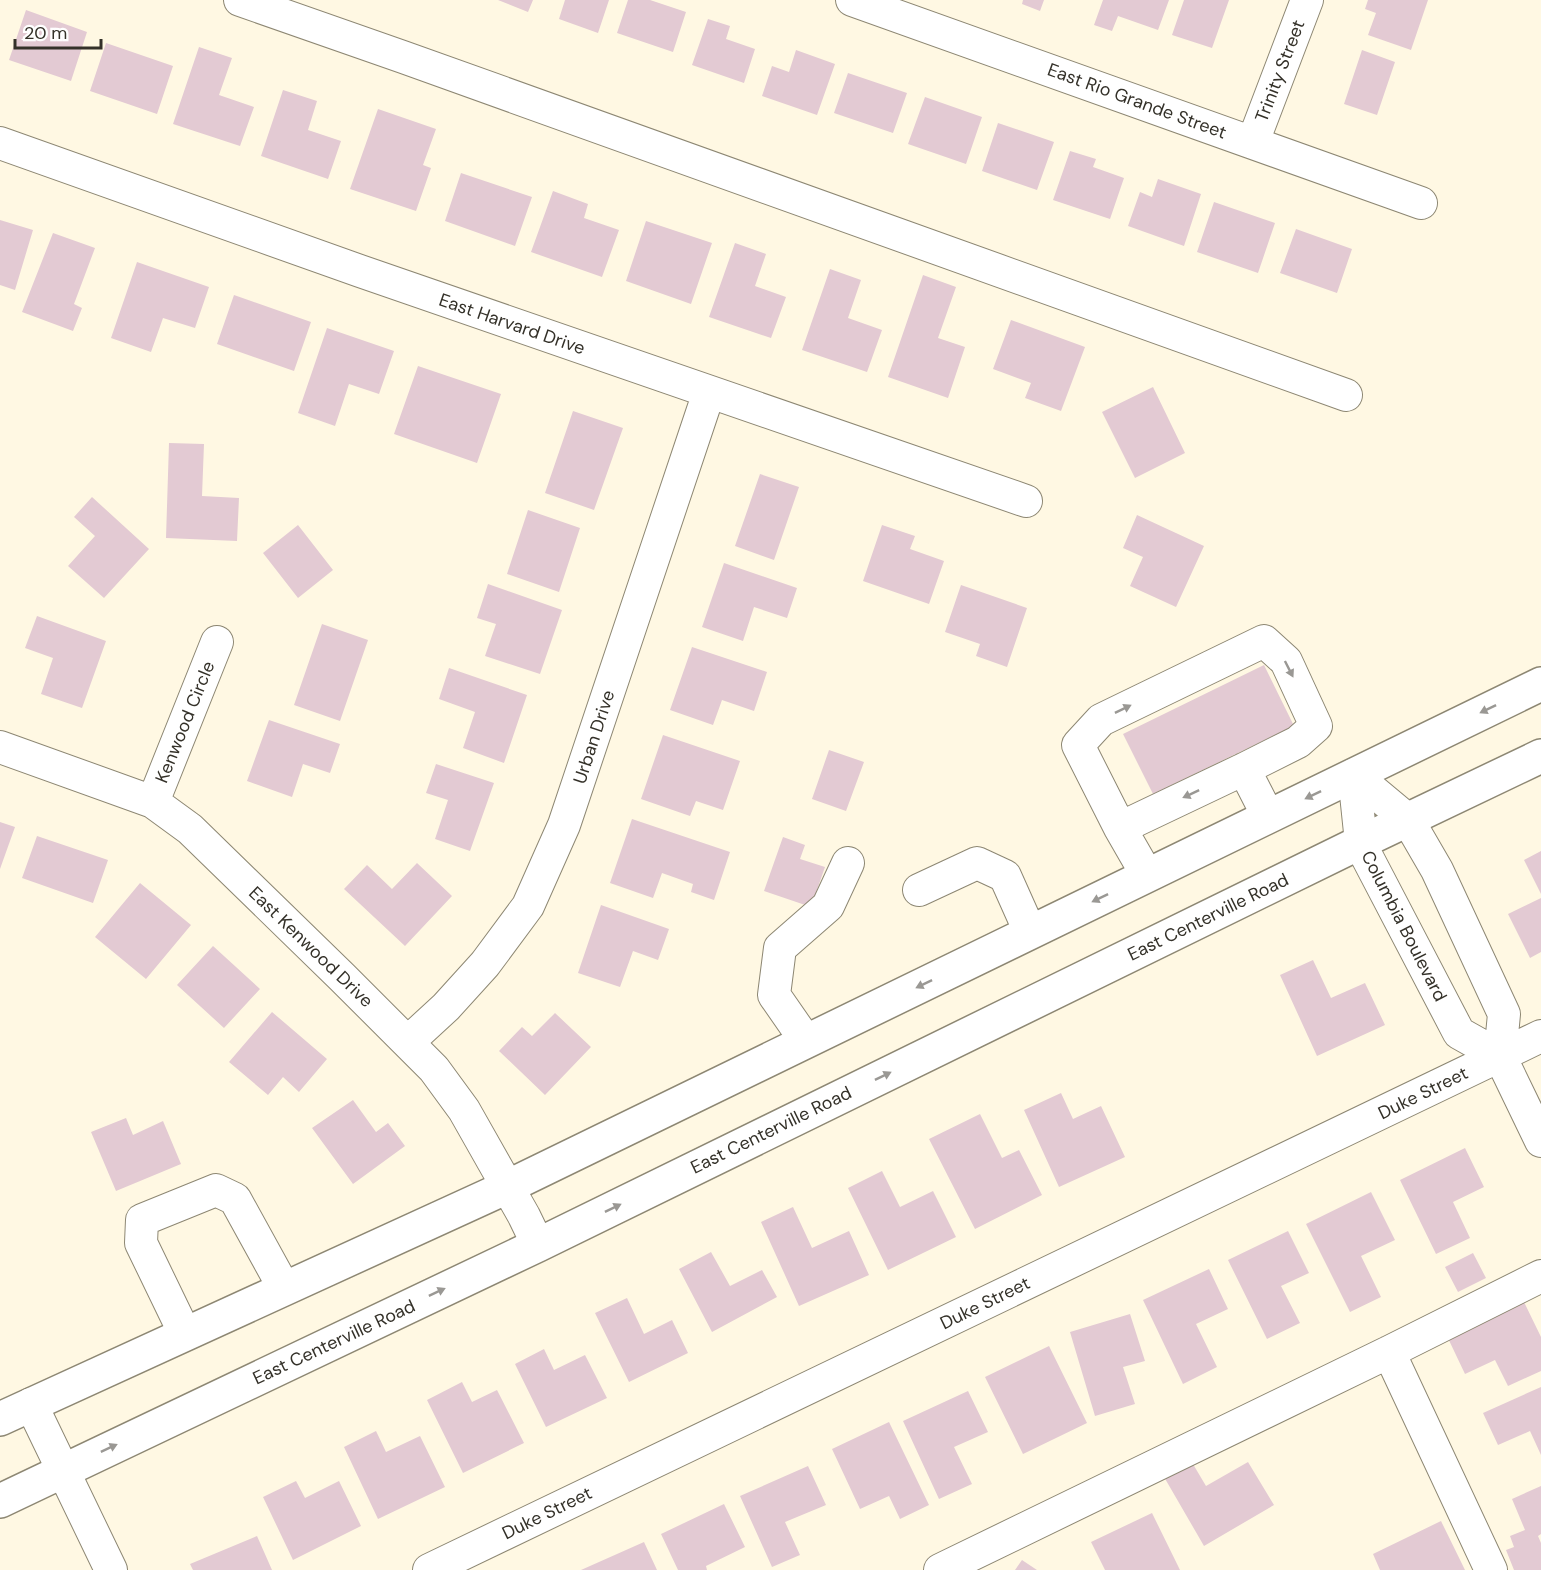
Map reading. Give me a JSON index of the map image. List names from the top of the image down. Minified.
{"streets":{"main road":["East Centerville Road"],"street":["Trinity Street","East Rio Grande Street","East Harvard Drive","Kenwood Circle","Urban Drive","Columbia Boulevard","East Kenwood Drive","Duke Street"]},"crossings":[["Trinity Street","East Rio Grande Street"],["East Harvard Drive","Urban Drive"],["Kenwood Circle","East Kenwood Drive"],["Urban Drive","East Kenwood Drive"],["East Centerville Road","Columbia Boulevard"],["East Centerville Road","East Kenwood Drive"],["Columbia Boulevard","Duke Street"]],"scale_bar":"20 m"}
